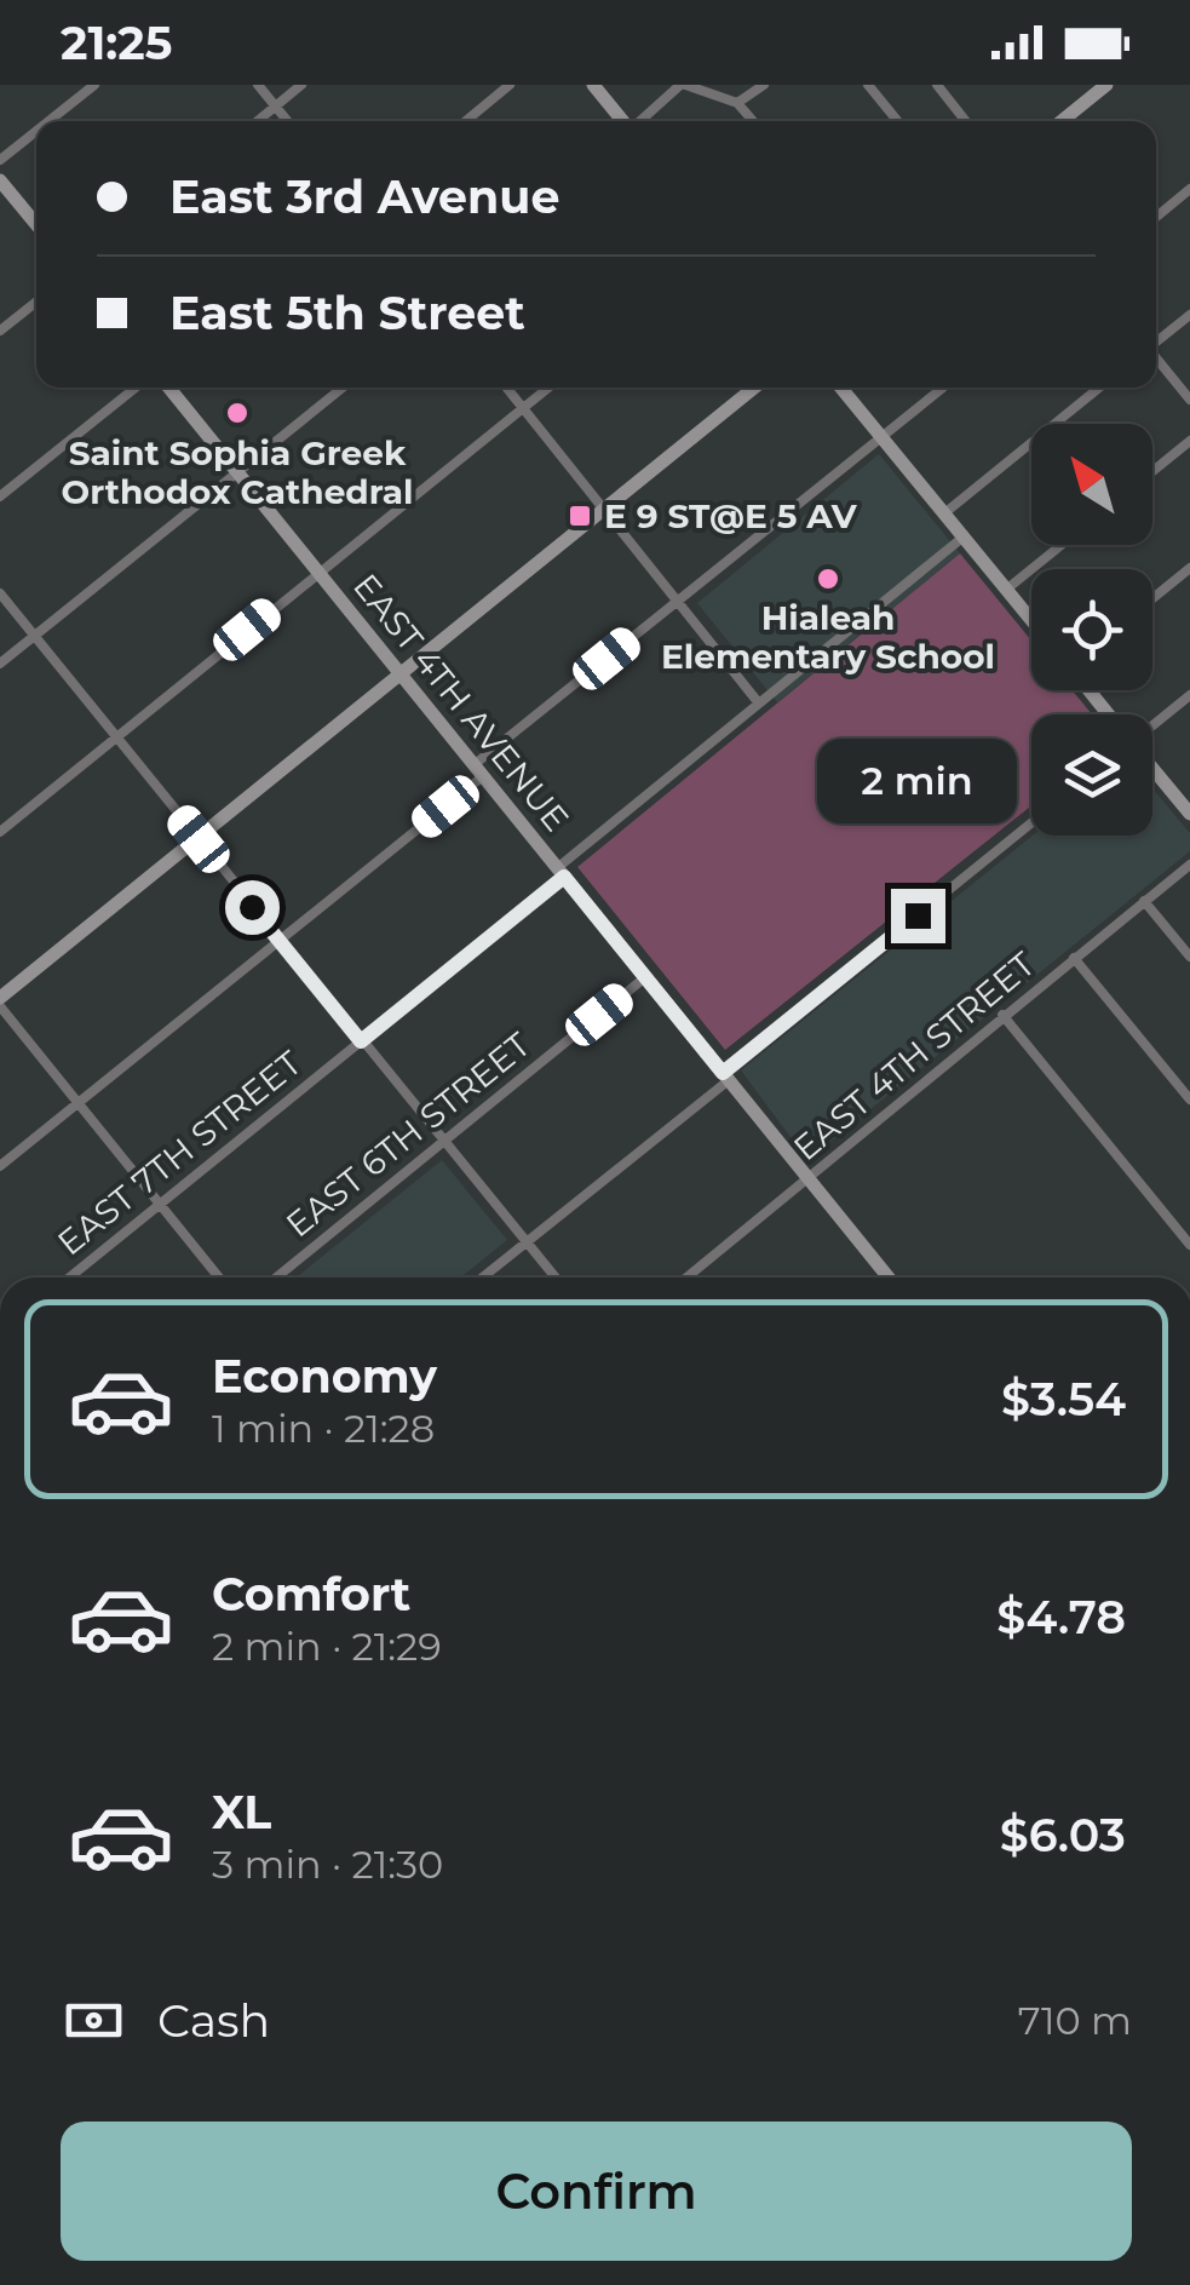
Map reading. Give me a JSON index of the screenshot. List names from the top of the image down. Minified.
{"streets":{"main road":["EAST 4TH AVENUE"],"street":["EAST 4TH STREET","EAST 6TH STREET","EAST 7TH STREET"]},"crossings":[["EAST 4TH AVENUE","EAST 4TH STREET"],["EAST 4TH AVENUE","EAST 6TH STREET"],["EAST 4TH AVENUE","EAST 7TH STREET"]],"places":{"other":["Saint Sophia Greek Orthodox Cathedral","Hialeah Elementary School"],"transit":["E 9 ST@E 5 AV"]},"north":"top left","page":{"status":"21:25","banner":["East 3rd Avenue","East 5th Street"],"bubble":"2 min","list":[{"name":"Economy","note":"1 min · 21:28","value":"$3.54"},{"name":"Comfort","note":"2 min · 21:29","value":"$4.78"},{"name":"XL","note":"3 min · 21:30","value":"$6.03"}],"pay":["Cash","710 m"],"buttons":"Confirm"}}
